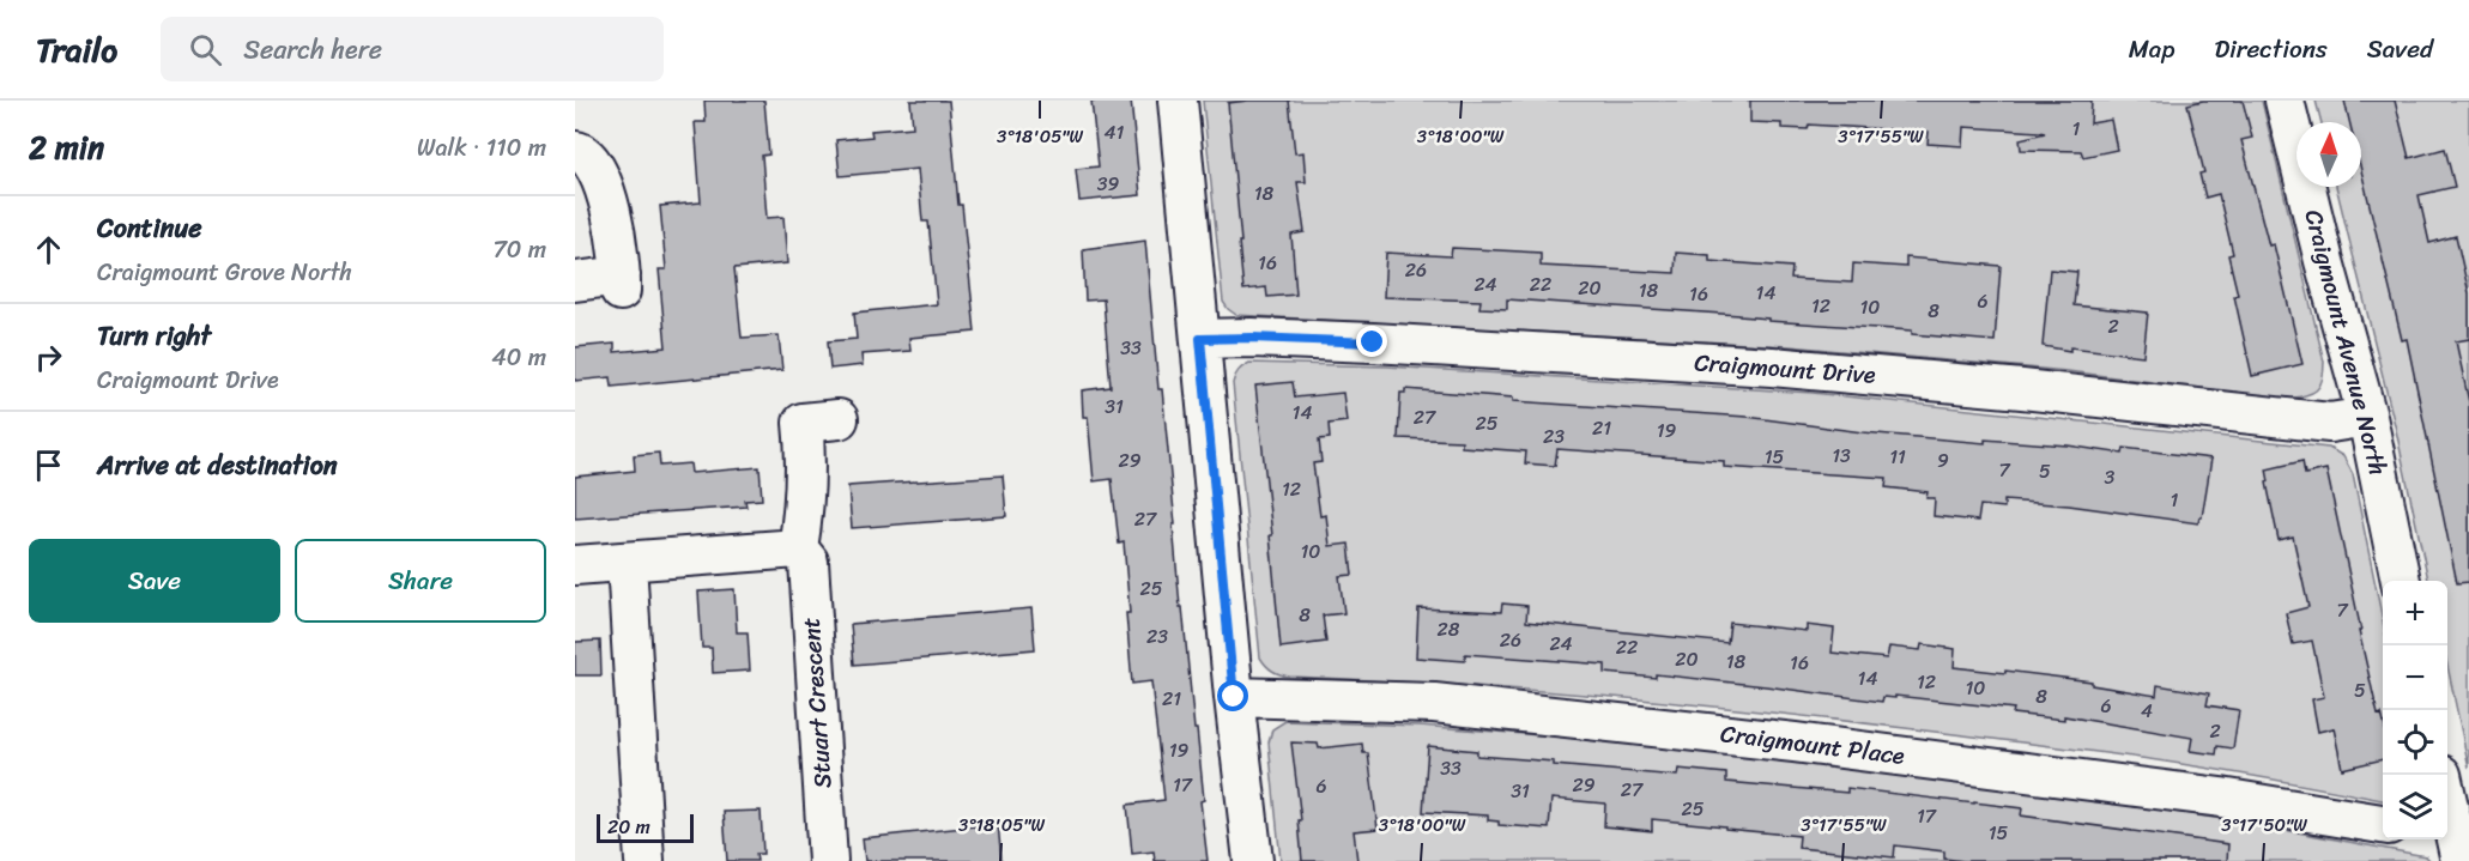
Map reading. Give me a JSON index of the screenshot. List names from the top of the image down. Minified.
{"streets":{"street":["Craigmount Avenue North","Craigmount Drive","Stuart Crescent","Craigmount Place"]},"crossings":[["Craigmount Avenue North","Craigmount Drive"]],"house_numbers":["1","41","39","18","16","26","24","22","20","18","14","16","6","12","10","8","2","33","31","14","27","25","21","19","23","13","15","11","29","9","7","5","3","12","1","27","10","25","7","8","28","23","26","24","22","20","18","16","14","12","10","5","8","21","6","4","2","19","33","17","29","6","27","31","25","17","15"],"scale_bar":"20 m","north":"top","page":{"header":"Trailo","search":"Search here","nav":["Map","Directions","Saved"],"heading":["2 min","Walk · 110 m"],"list":[["Continue","Craigmount Grove North","70 m"],["Turn right","Craigmount Drive","40 m"],"Arrive at destination"],"buttons":["Save","Share"],"map_buttons":["+","−"],"scale":"20 m"},"coordinates":["3°18'05\"W","3°18'00\"W","3°17'55\"W","3°17'50\"W"]}
